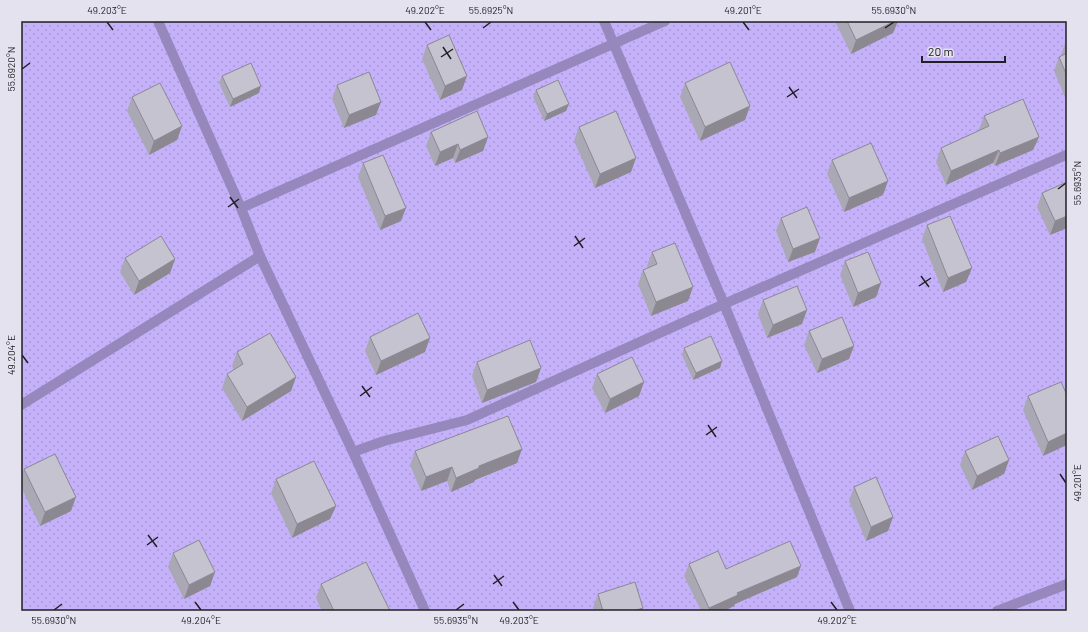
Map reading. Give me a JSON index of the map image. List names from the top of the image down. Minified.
{"scale_bar":"20 m","coordinates":["49.203°E","49.202°E","55.6925°N","49.201°E","55.6930°N","55.6920°N","55.6935°N","49.204°E"]}
